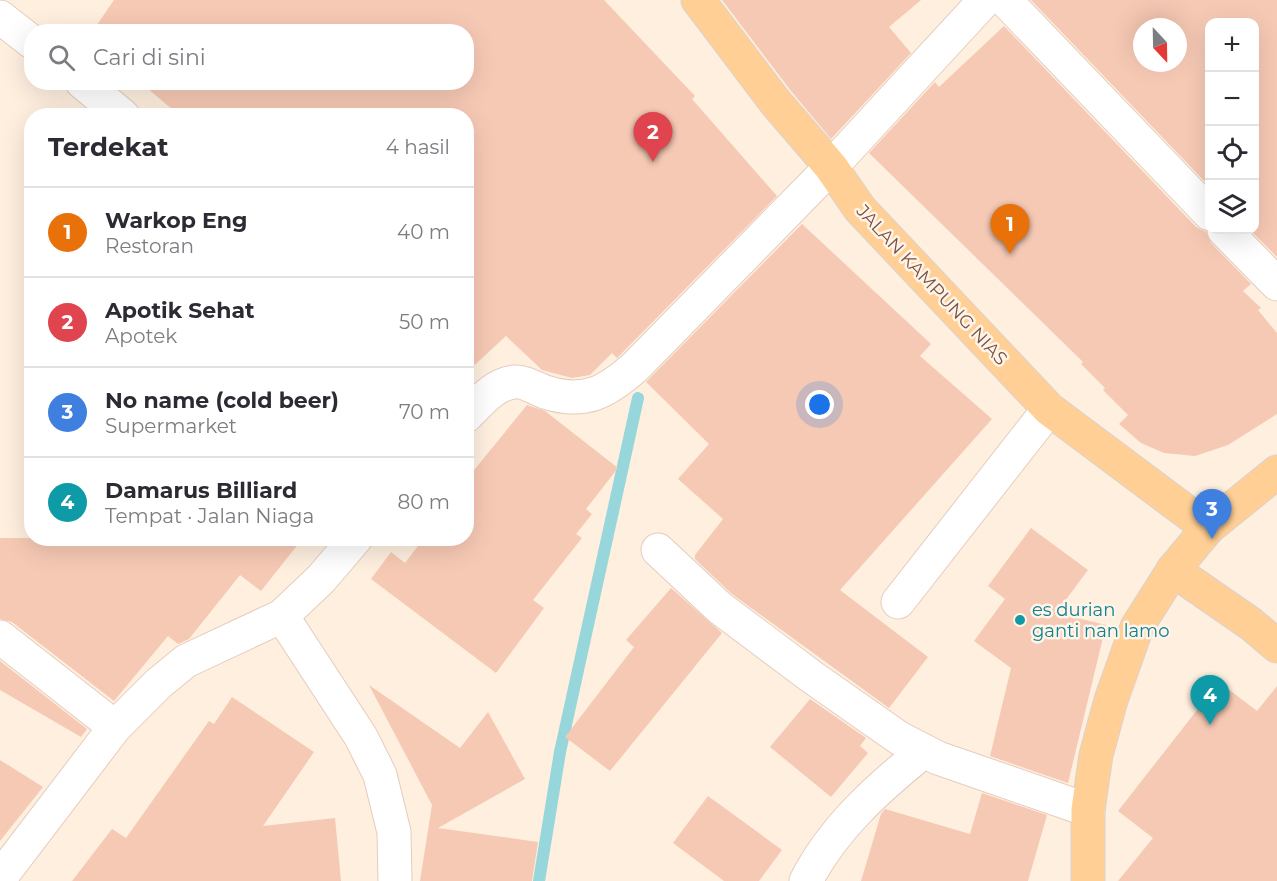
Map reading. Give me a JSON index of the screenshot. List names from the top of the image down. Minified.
{"streets":{"main road":["JALAN KAMPUNG NIAS"]},"places":["es durian ganti nan lamo"],"north":"bottom","page":{"map_buttons":["+","−"],"search":"Cari di sini","heading":["Terdekat","4 hasil"],"pins":["2","1","3","4"],"list":[{"mark":"1","name":"Warkop Eng","note":"Restoran","value":"40 m"},{"mark":"2","name":"Apotik Sehat","note":"Apotek","value":"50 m"},{"mark":"3","name":"No name (cold beer)","note":"Supermarket","value":"70 m"},{"mark":"4","name":"Damarus Billiard","note":"Tempat · Jalan Niaga","value":"80 m"}]}}
